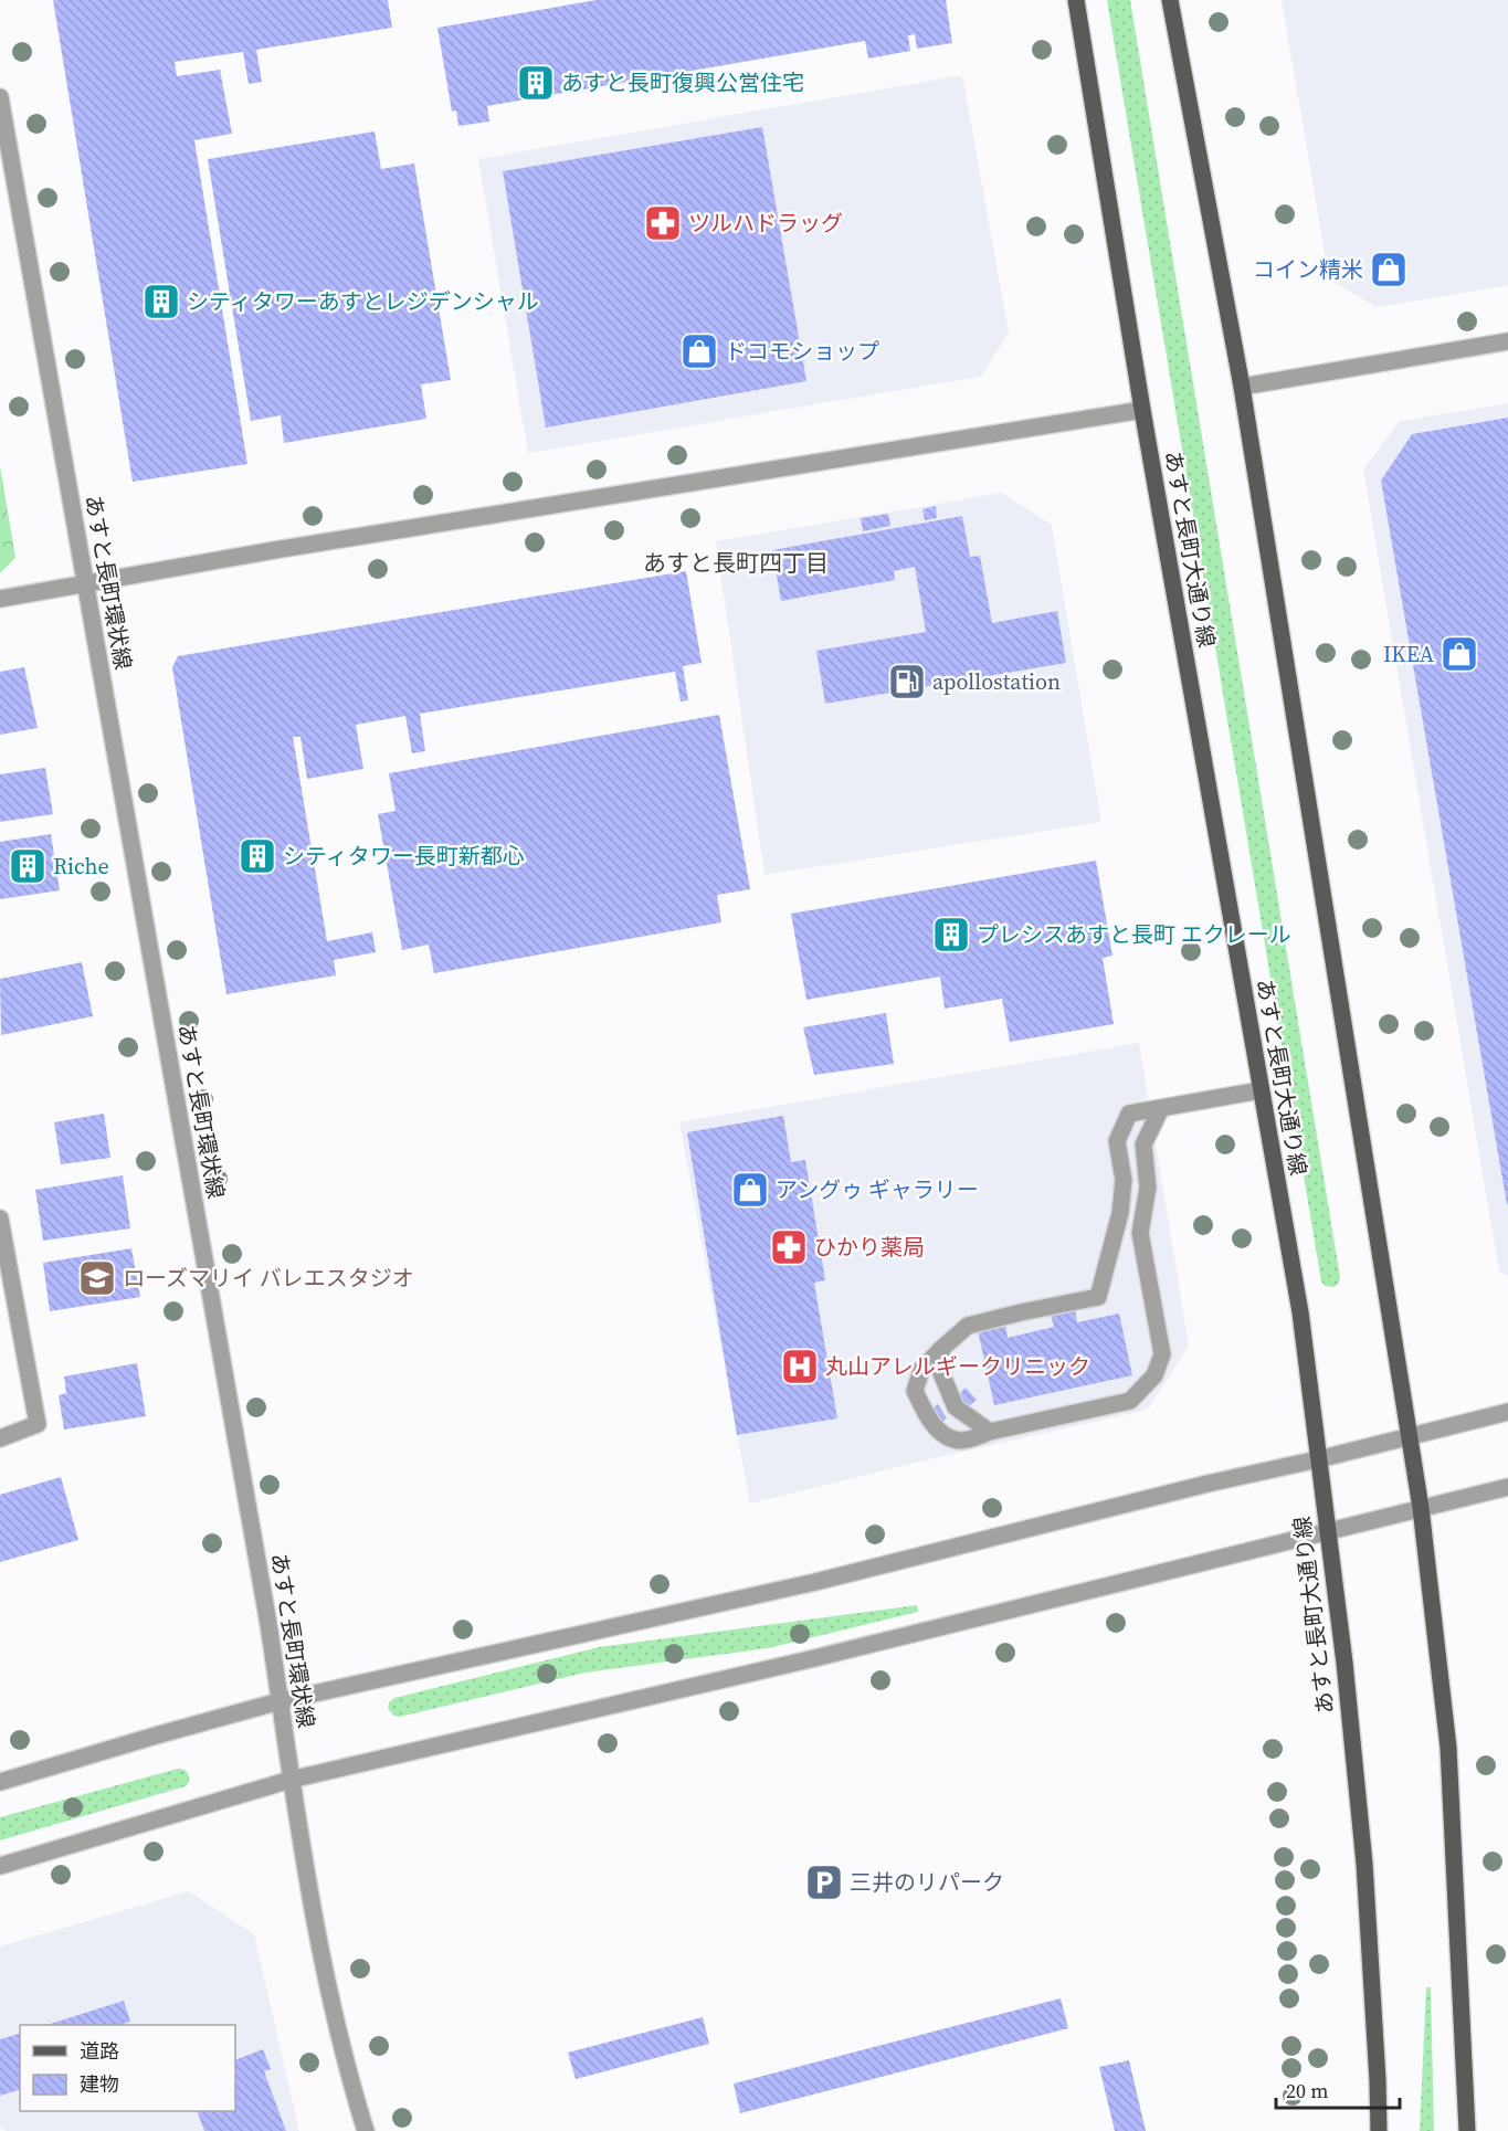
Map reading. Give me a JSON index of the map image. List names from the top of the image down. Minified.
{"streets":{"main road":["あすと長町大通り線"],"street":["あすと長町環状線"]},"districts":["あすと長町四丁目"],"places":{"building":["あすと長町復興公営住宅","シティタワーあすとレジデンシャル","シティタワー長町新都心","Riche","プレシスあすと長町 エクレール"],"pharmacy":["ツルハドラッグ","ひかり薬局"],"shop":["コイン精米","ドコモショップ","IKEA","アングゥ ギャラリー"],"fuel station":["apollostation"],"school or university":["ローズマリイ バレエスタジオ"],"hospital":["丸山アレルギークリニック"],"parking":["三井のリパーク"]},"legend":["道路","建物"],"scale_bar":"20 m"}
